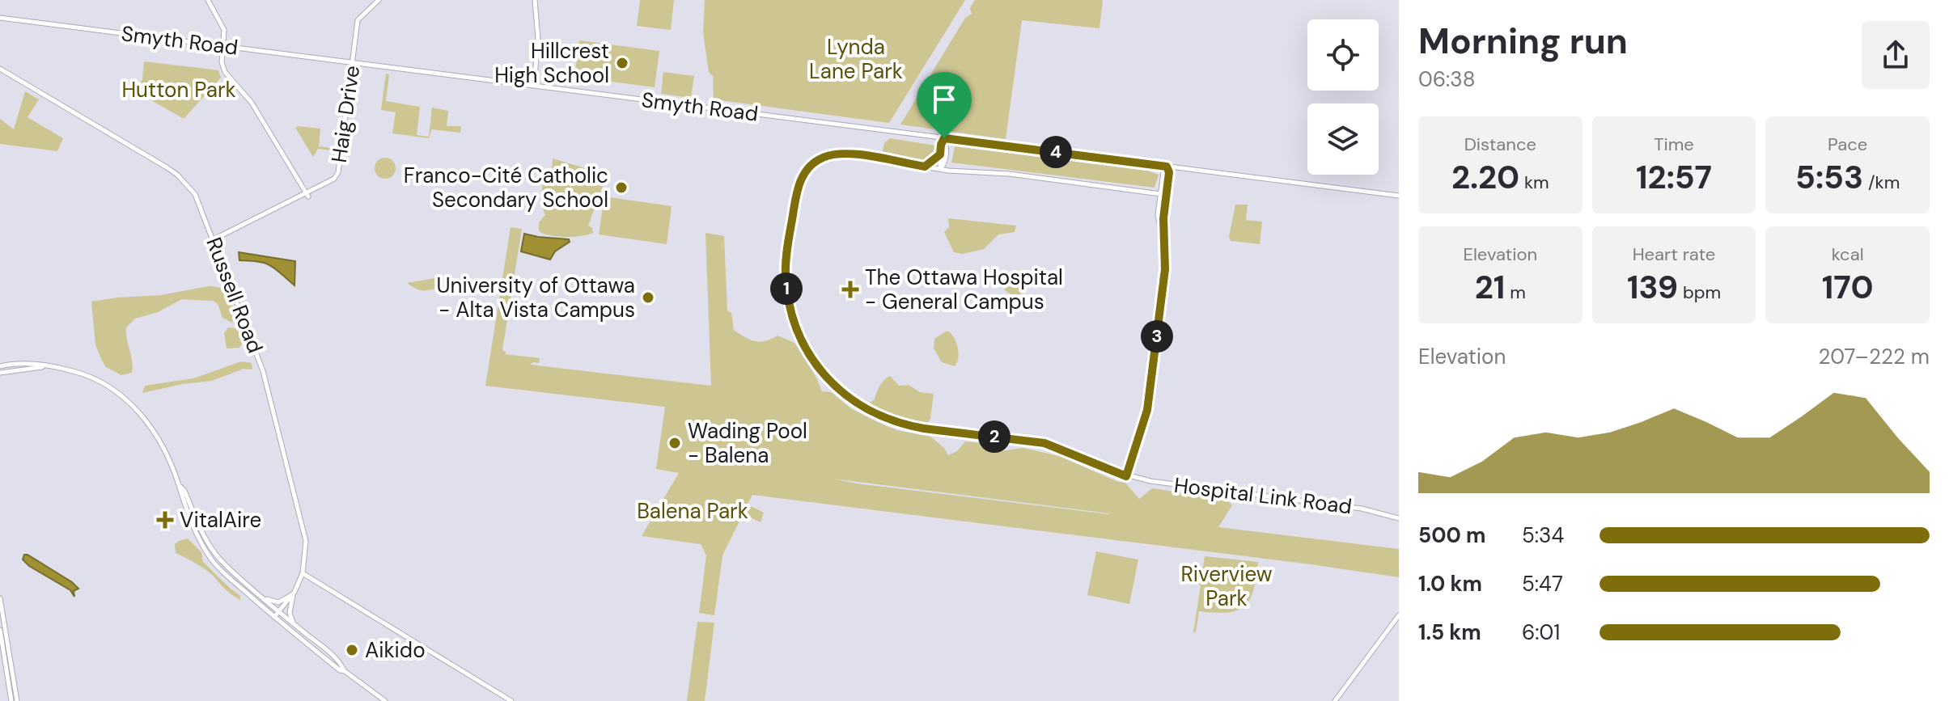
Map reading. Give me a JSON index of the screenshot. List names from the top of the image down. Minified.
{"streets":{"street":["Smyth Road","Haig Drive","Russell Road","Hospital Link Road"]},"crossings":[["Smyth Road","Haig Drive"],["Haig Drive","Russell Road"]],"parks":["Lynda Lane Park","Hutton Park","Balena Park","Riverview Park"],"places":{"other":["Hillcrest High School","Franco-Cité Catholic Secondary School","University of Ottawa - Alta Vista Campus","Wading Pool - Balena","Aikido"],"health":["The Ottawa Hospital - General Campus","VitalAire"]},"page":{"heading":["Morning run","06:38"],"stats":[["Distance","2.20 km"],["Time","12:57"],["Pace","5:53 /km"],["Elevation","21 m"],["Heart rate","139 bpm"],["kcal","170"]],"pins":["4","1","3","2"],"chart":["Elevation","207–222 m"],"list":[{"name":"500 m","note":"5:34"},{"name":"1.0 km","note":"5:47"},{"name":"1.5 km","note":"6:01"}]}}
